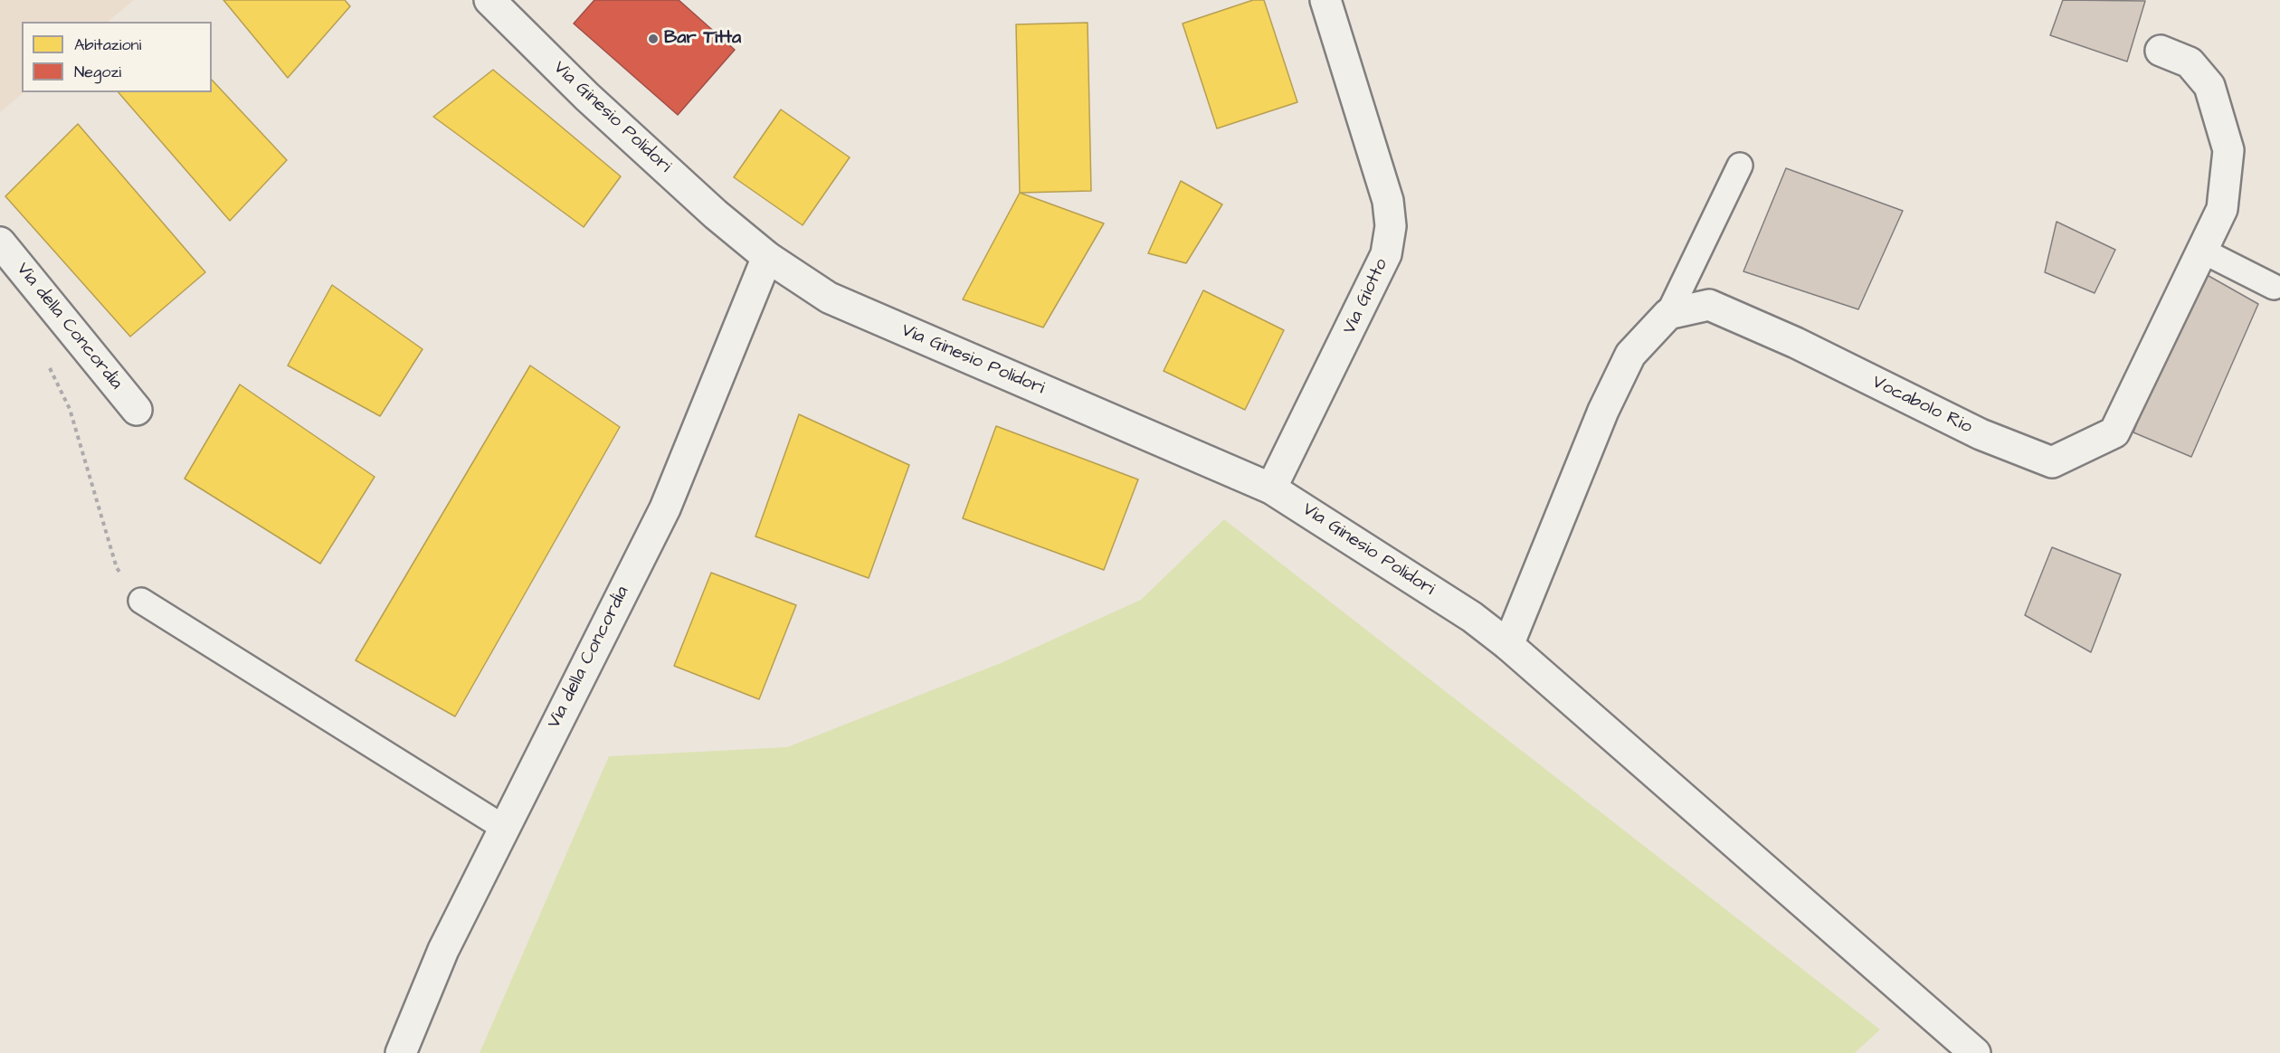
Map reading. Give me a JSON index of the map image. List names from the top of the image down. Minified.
{"streets":{"street":["Via Ginesio Polidori","Via Giotto","Via della Concordia","Vocabolo Rio"]},"crossings":[["Via Ginesio Polidori","Via Giotto"],["Via Ginesio Polidori","Via della Concordia"]],"places":["Bar Titta"],"legend":["Abitazioni","Negozi"]}
